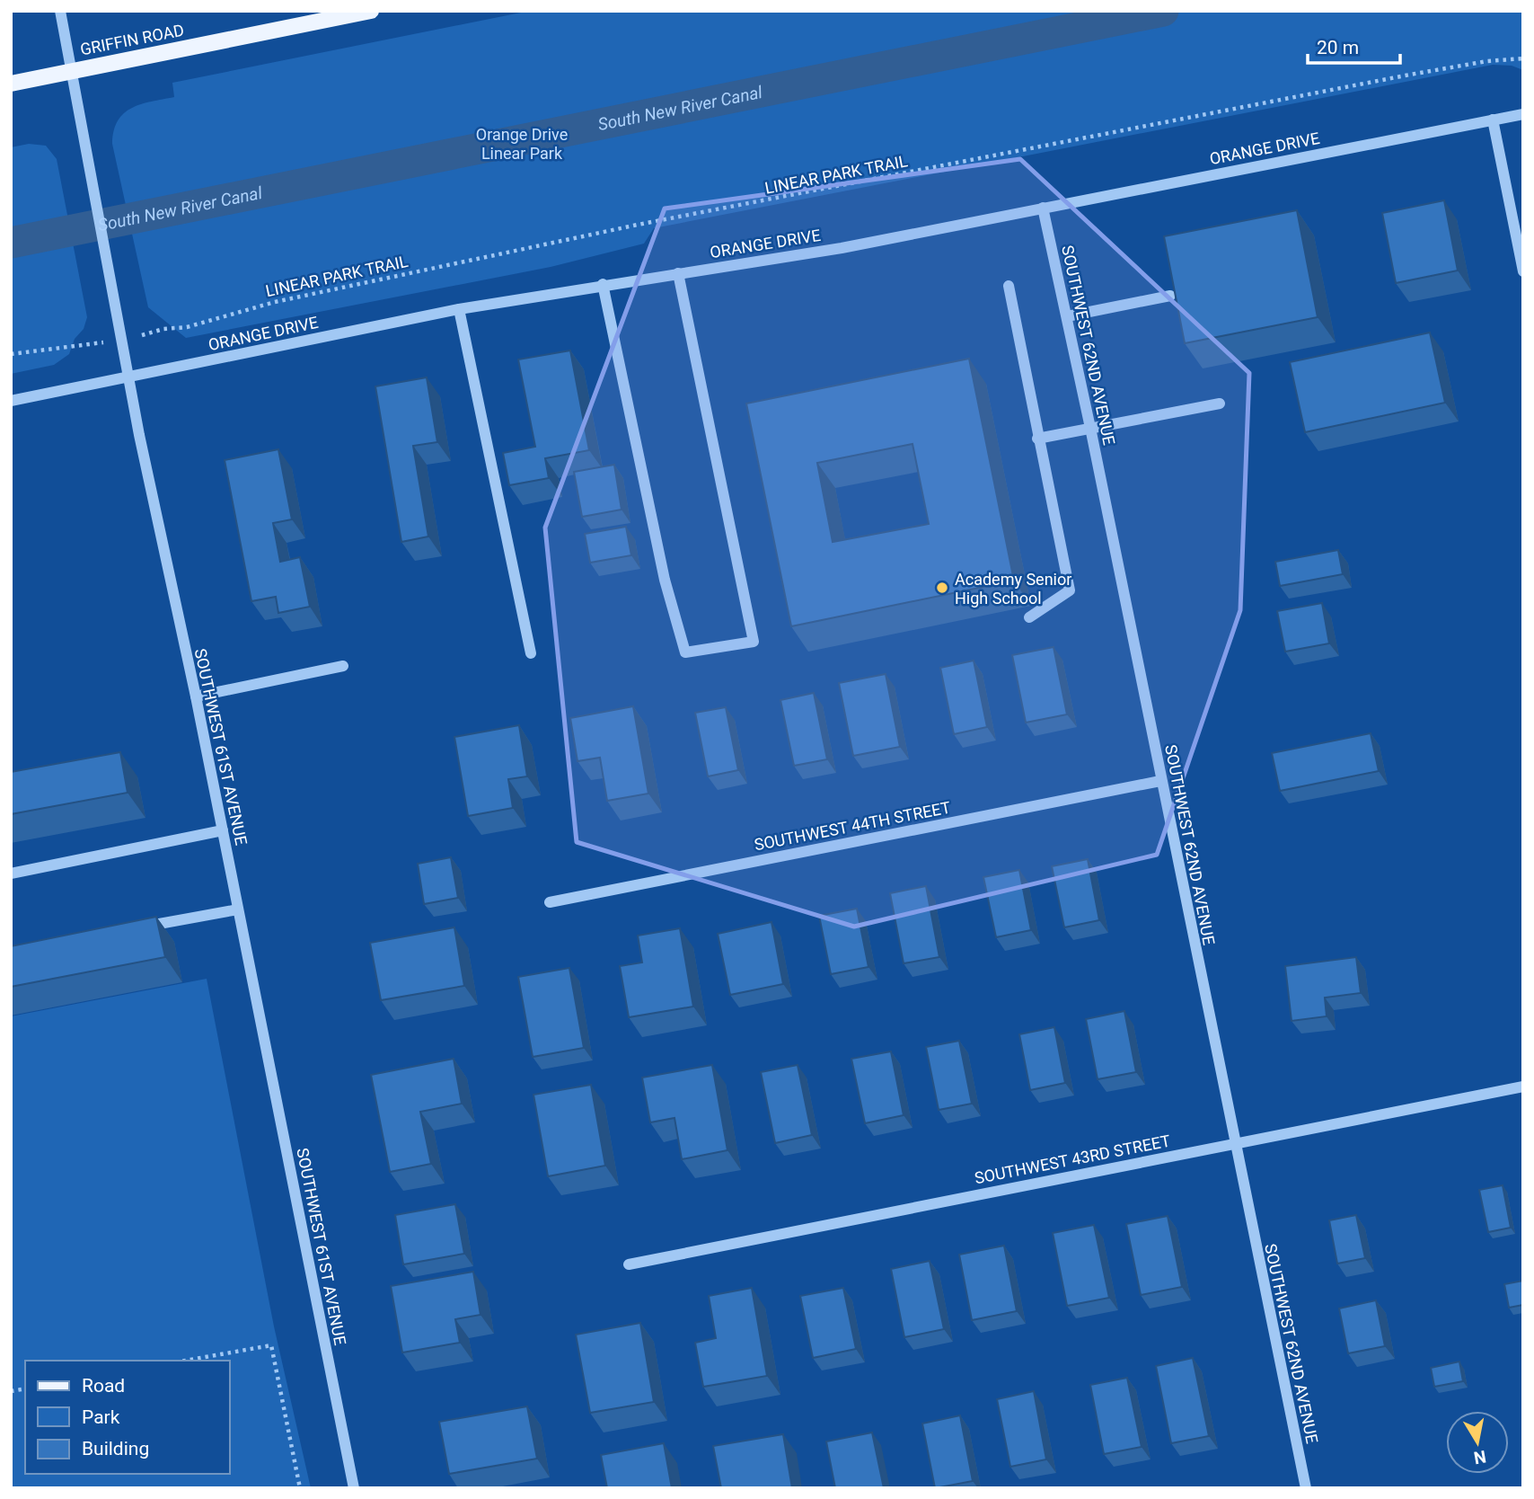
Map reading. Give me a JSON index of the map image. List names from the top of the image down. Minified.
{"streets":{"main road":["GRIFFIN ROAD"],"street":["ORANGE DRIVE","SOUTHWEST 62ND AVENUE","SOUTHWEST 61ST AVENUE","SOUTHWEST 44TH STREET","SOUTHWEST 43RD STREET"],"path":["LINEAR PARK TRAIL"]},"crossings":[["GRIFFIN ROAD","SOUTHWEST 61ST AVENUE"],["ORANGE DRIVE","SOUTHWEST 62ND AVENUE"],["ORANGE DRIVE","SOUTHWEST 61ST AVENUE"],["SOUTHWEST 62ND AVENUE","SOUTHWEST 44TH STREET"],["SOUTHWEST 62ND AVENUE","SOUTHWEST 43RD STREET"]],"water":["South New River Canal"],"parks":["Orange Drive Linear Park"],"places":["Academy Senior High School"],"legend":["Road","Park","Building"],"scale_bar":"20 m","north":"bottom"}
